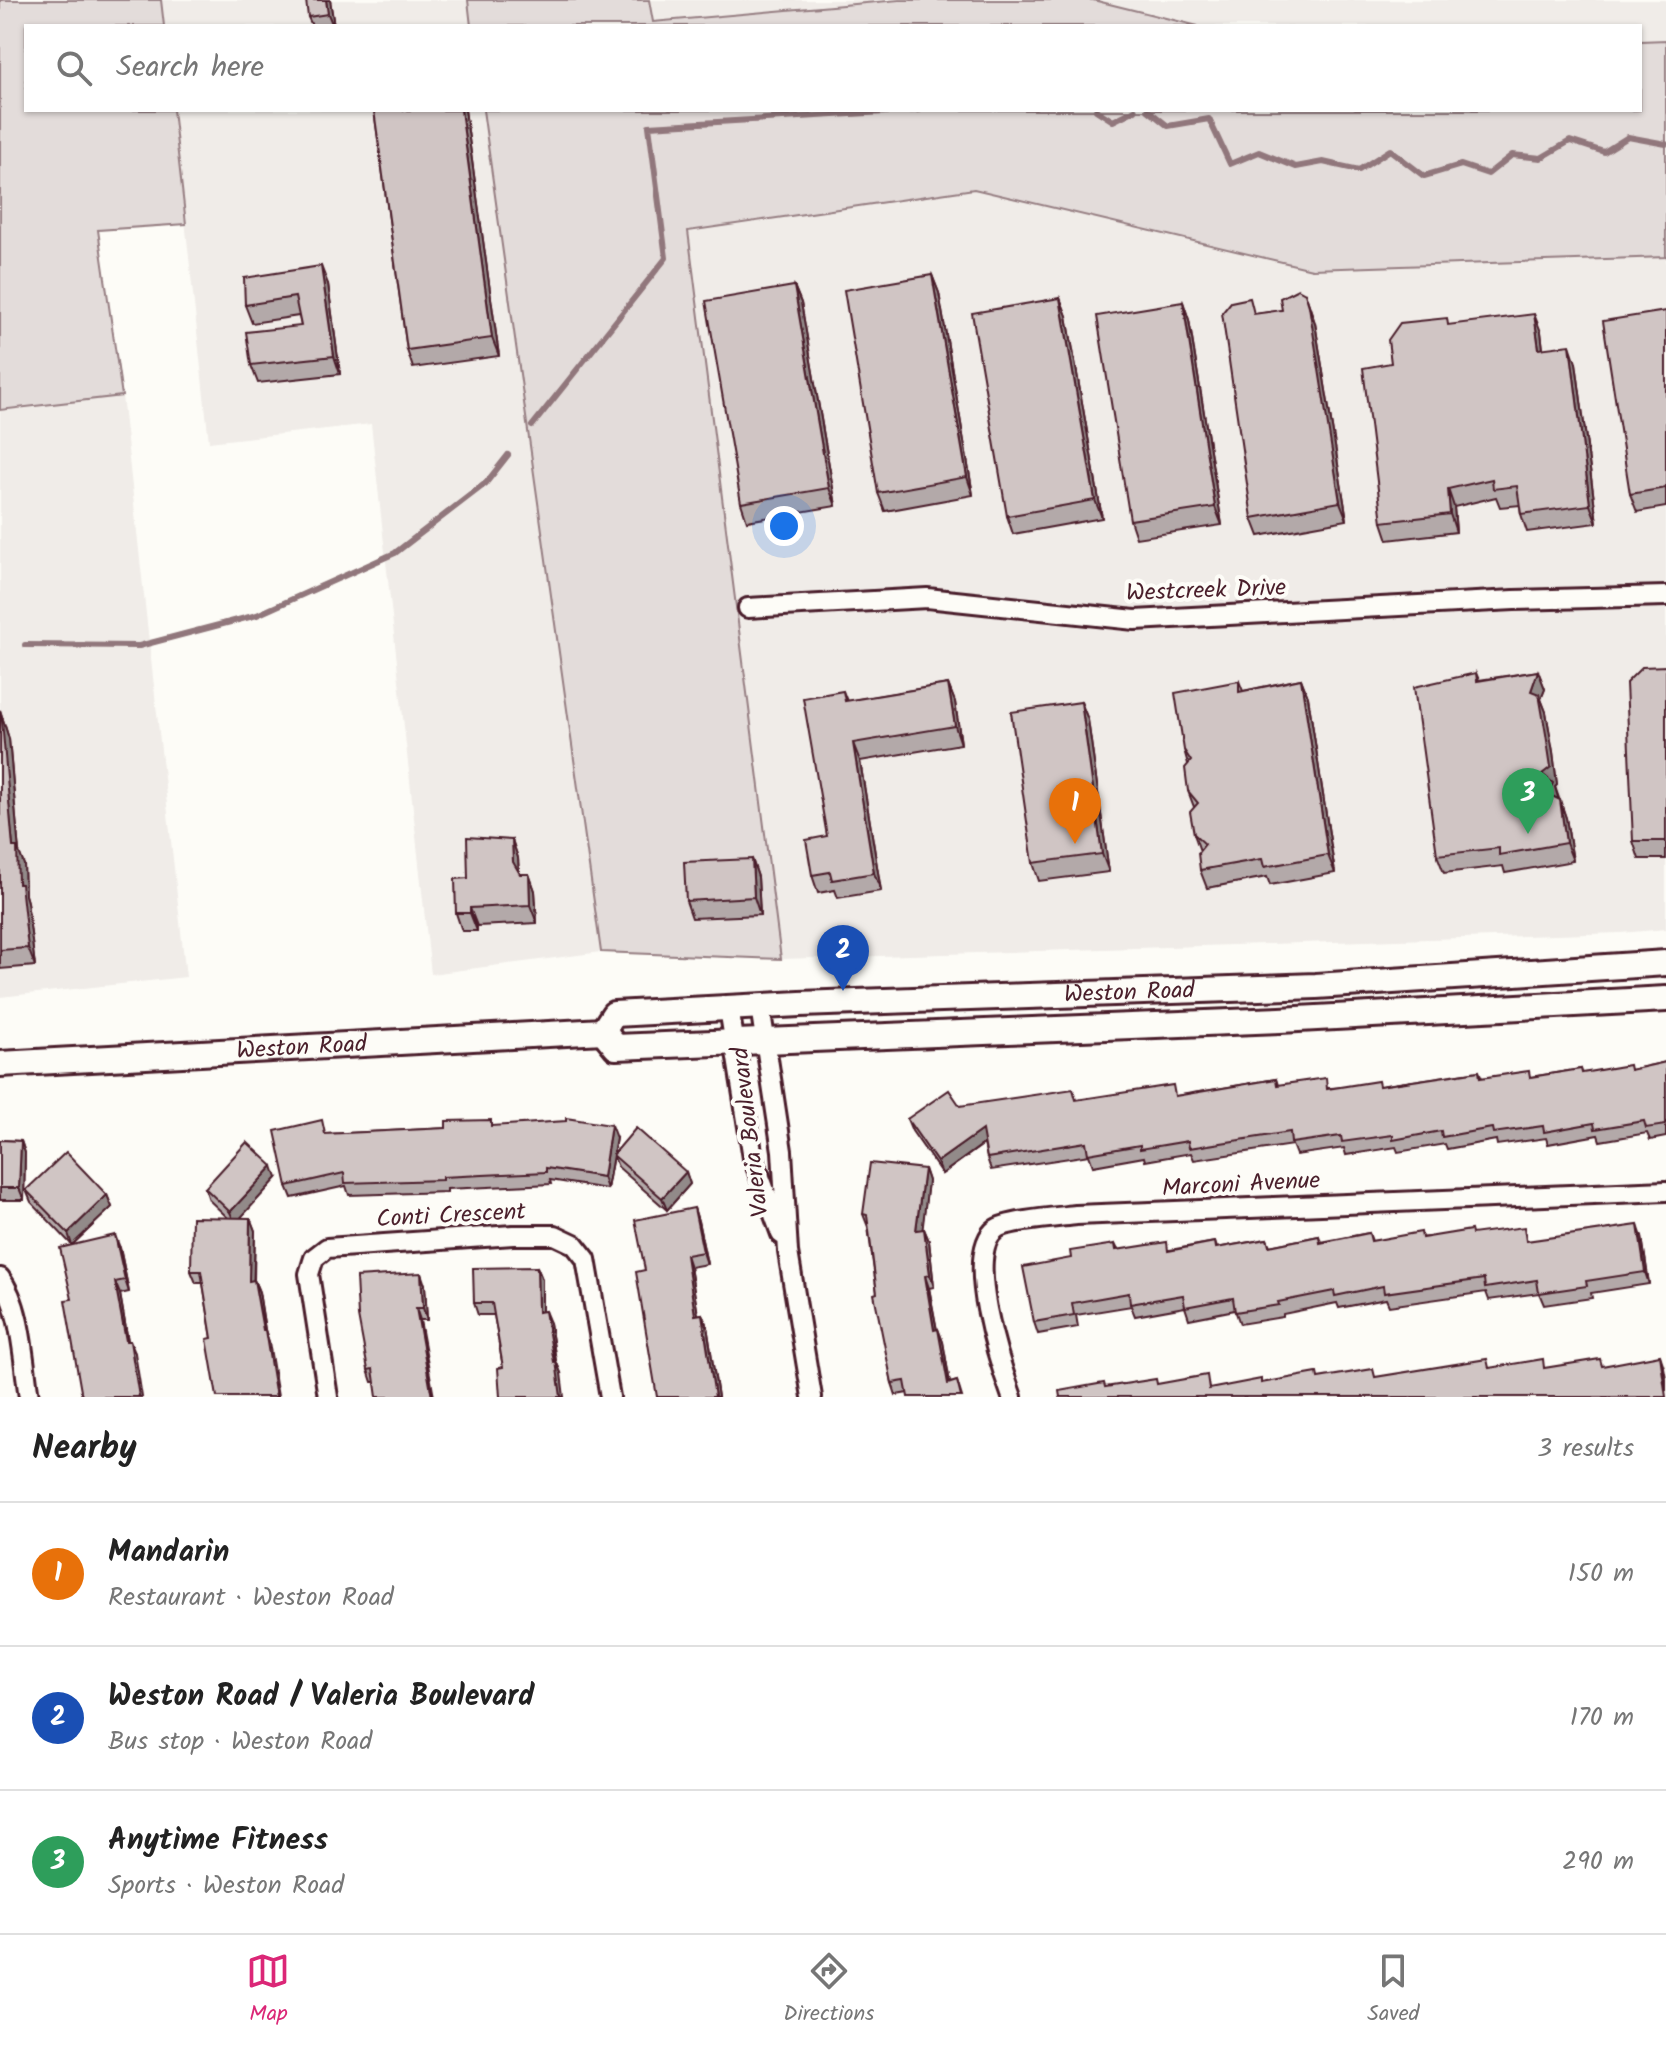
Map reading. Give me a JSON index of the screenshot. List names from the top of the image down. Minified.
{"streets":{"main road":["Weston Road"],"street":["Westcreek Drive","Valeria Boulevard","Marconi Avenue","Conti Crescent"]},"crossings":[["Weston Road","Valeria Boulevard"]],"page":{"search":"Search here","pins":["3","1","2"],"heading":["Nearby","3 results"],"list":[{"mark":"1","name":"Mandarin","note":"Restaurant · Weston Road","value":"150 m"},{"mark":"2","name":"Weston Road / Valeria Boulevard","note":"Bus stop · Weston Road","value":"170 m"},{"mark":"3","name":"Anytime Fitness","note":"Sports · Weston Road","value":"290 m"}],"nav":["Map","Directions","Saved"]}}
